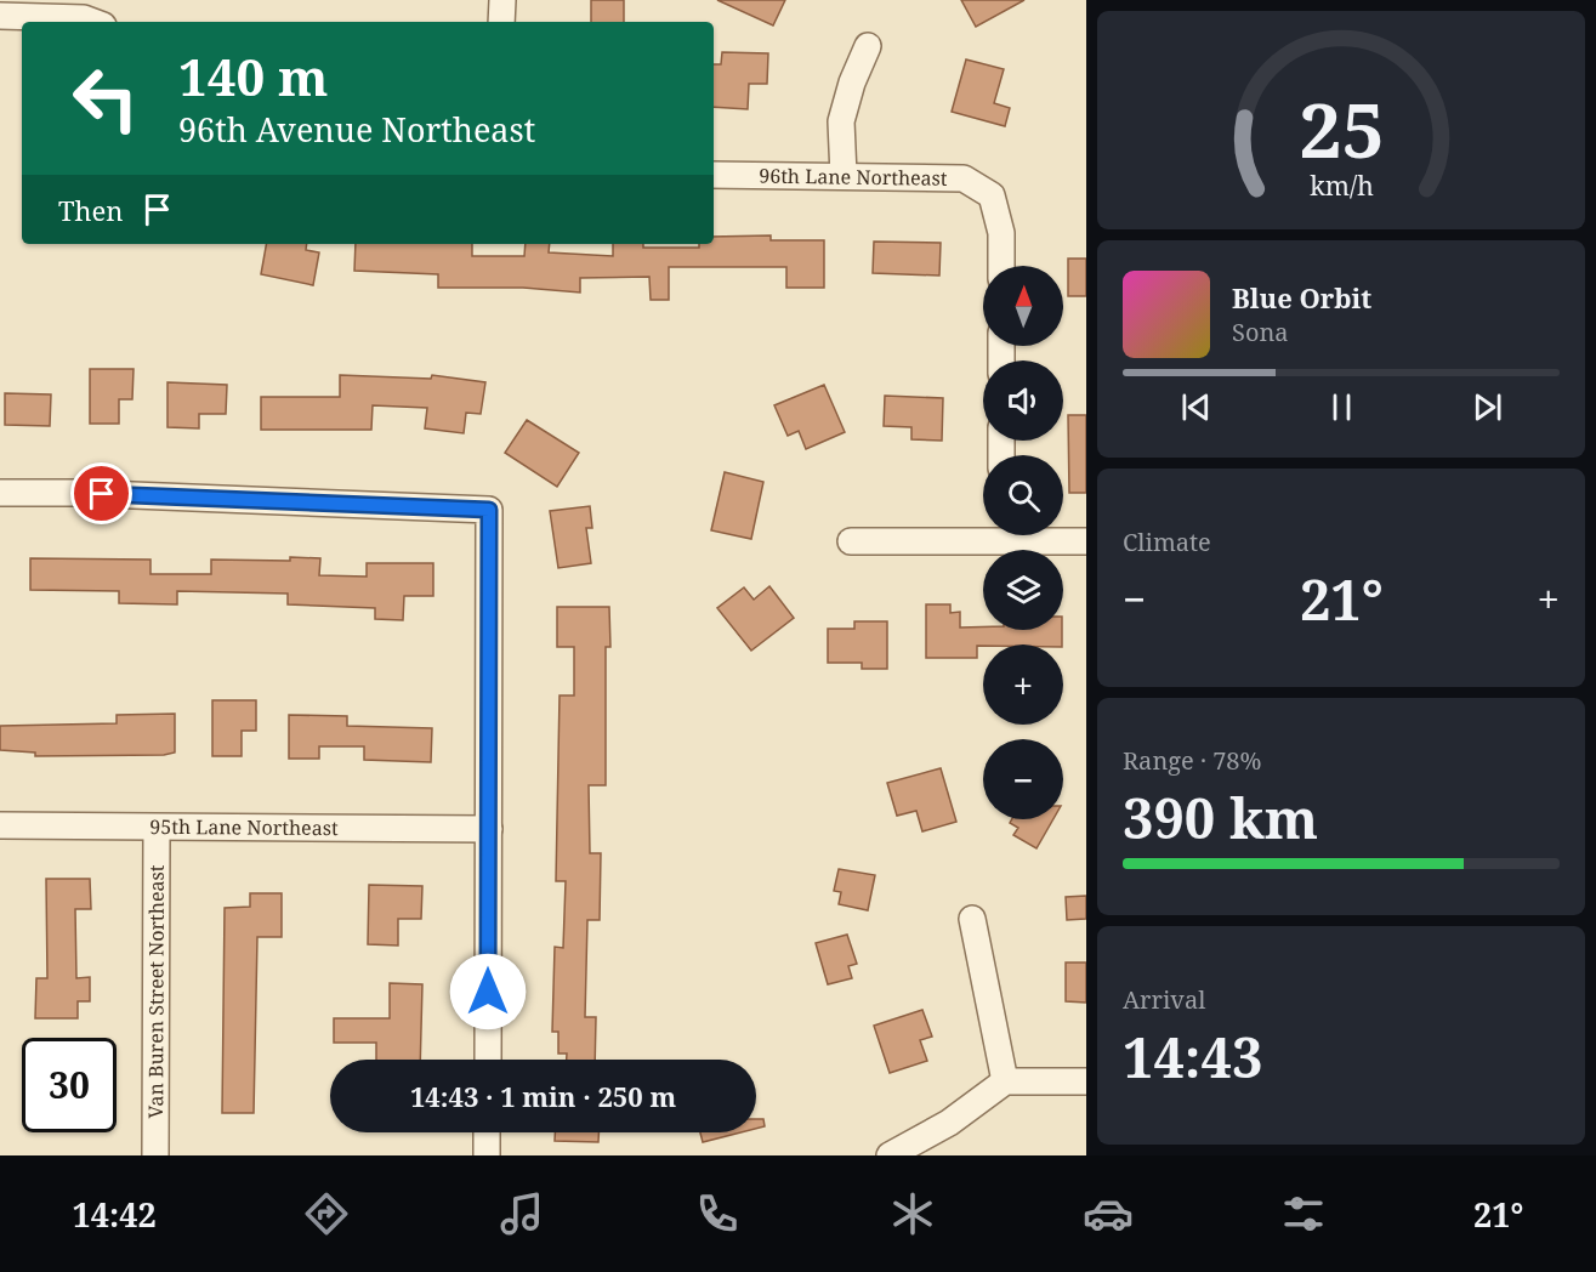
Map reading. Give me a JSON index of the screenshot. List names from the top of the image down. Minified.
{"streets":{"street":["96th Lane Northeast","95th Lane Northeast","Van Buren Street Northeast"]},"crossings":[["95th Lane Northeast","Van Buren Street Northeast"]],"north":"top","page":{"turn":["140 m","96th Avenue Northeast"],"then":"Then","map_buttons":["+","−"],"song":["Blue Orbit","Sona"],"tile":["Climate",["Range · 78%","390 km"],["Arrival","14:43"]],"heat":["−","21°","+"],"limit":"30","trip":"14:43 · 1 min · 250 m","tabs":["14:42","21°"],"gauge":["25","km/h"]}}
